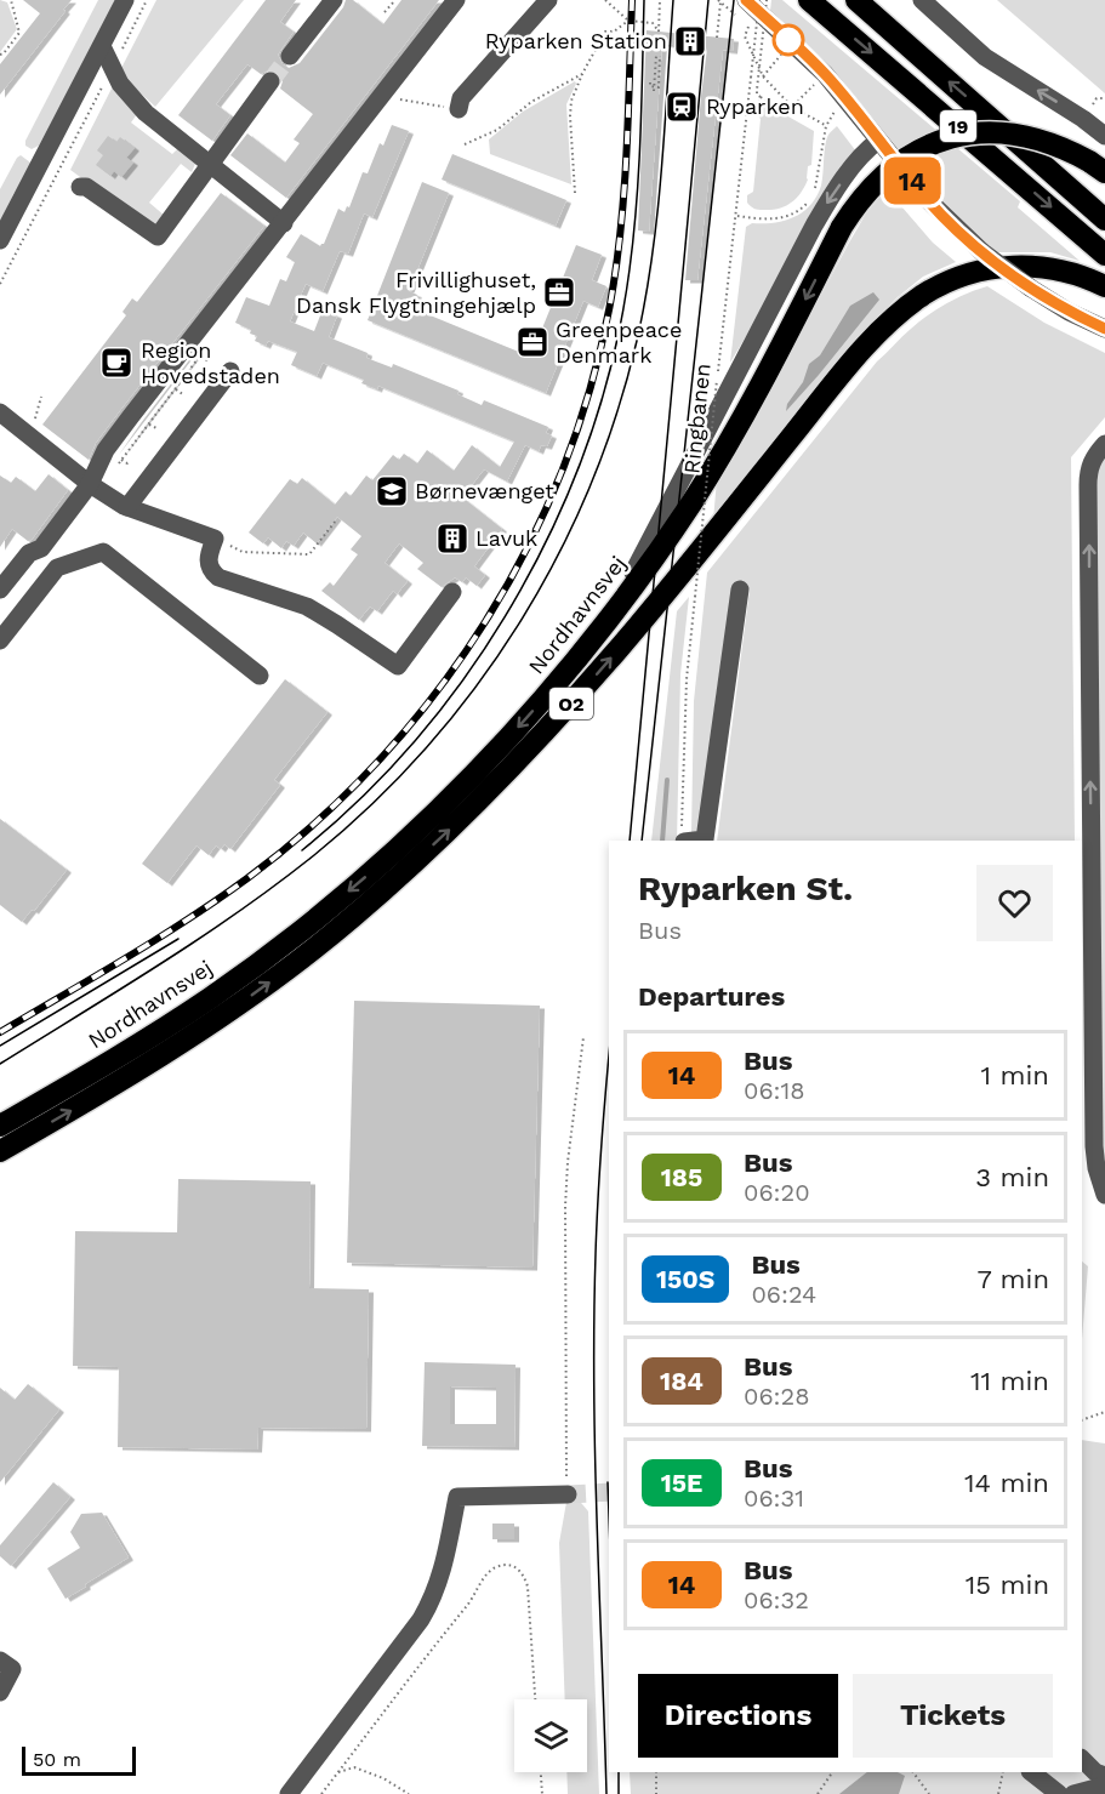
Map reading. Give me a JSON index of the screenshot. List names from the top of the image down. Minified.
{"streets":{"highway":["19","Nordhavnsvej","O2"],"path":["Ringbanen"]},"places":{"building":["Ryparken Station","Lavuk"],"station":["Ryparken"],"office":["Frivillighuset, Dansk Flygtningehjælp","Greenpeace Denmark"],"cafe":["Region Hovedstaden"],"school or university":["Børnevænget"]},"lines":["bus line 14"],"scale_bar":"50 m","page":{"on_map":"14","heading":[["Ryparken St.","Bus"],"Departures"],"list":[{"mark":"14","name":"Bus","note":"06:18","value":"1 min"},{"mark":"185","name":"Bus","note":"06:20","value":"3 min"},{"mark":"150S","name":"Bus","note":"06:24","value":"7 min"},{"mark":"184","name":"Bus","note":"06:28","value":"11 min"},{"mark":"15E","name":"Bus","note":"06:31","value":"14 min"},{"mark":"14","name":"Bus","note":"06:32","value":"15 min"}],"buttons":["Directions","Tickets"],"scale":"50 m"}}
